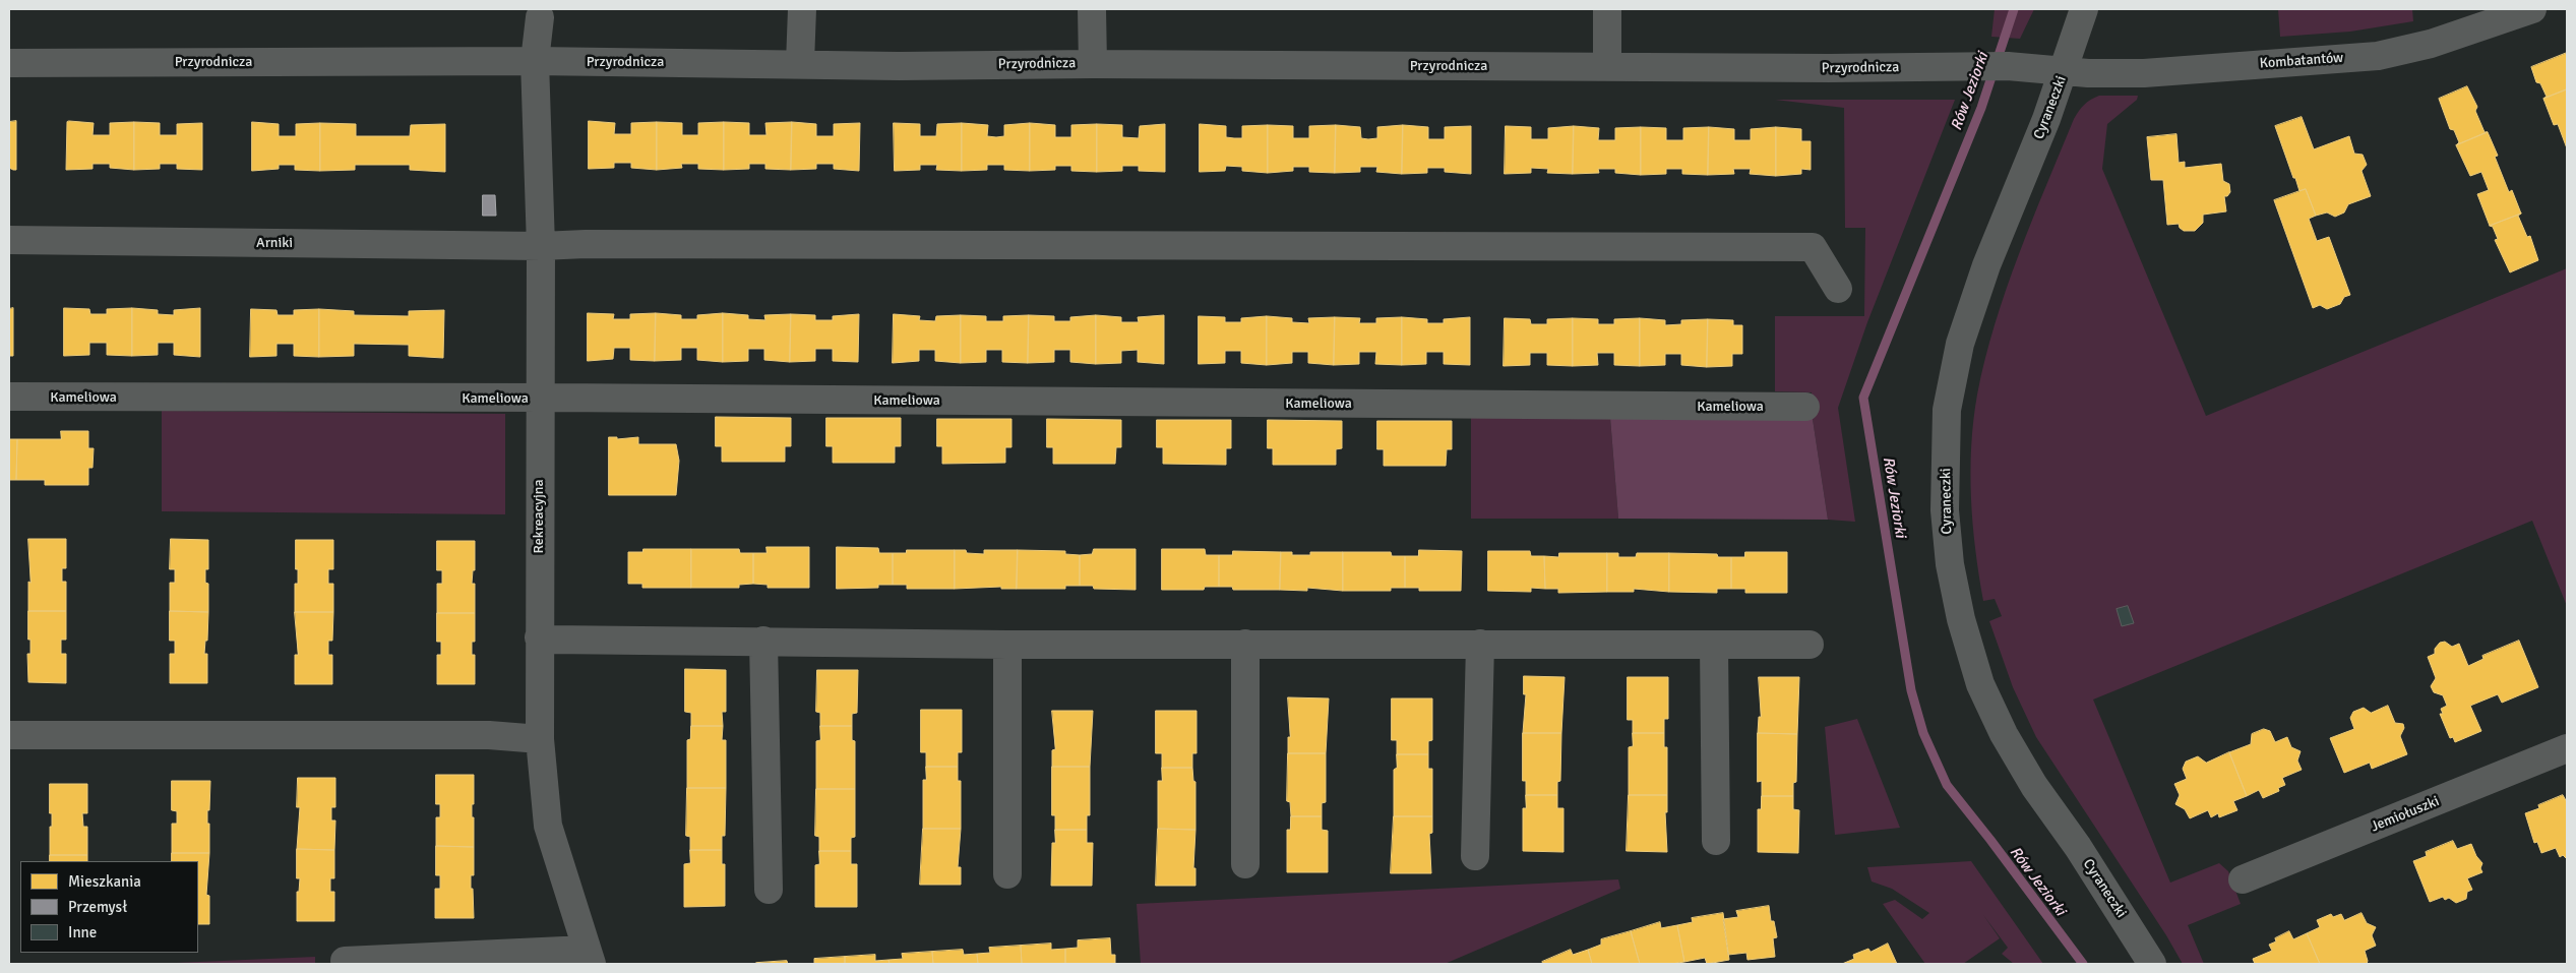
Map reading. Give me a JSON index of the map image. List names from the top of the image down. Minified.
{"streets":{"street":["Kombatantów","Przyrodnicza","Cyraneczki","Arniki","Kameliowa","Rekreacyjna","Jemiołuszki"]},"crossings":[["Kombatantów","Przyrodnicza"],["Kombatantów","Cyraneczki"],["Przyrodnicza","Cyraneczki"],["Przyrodnicza","Rekreacyjna"],["Arniki","Rekreacyjna"],["Kameliowa","Rekreacyjna"]],"water":["Rów Jeziorki"],"legend":["Mieszkania","Przemysł","Inne"]}
